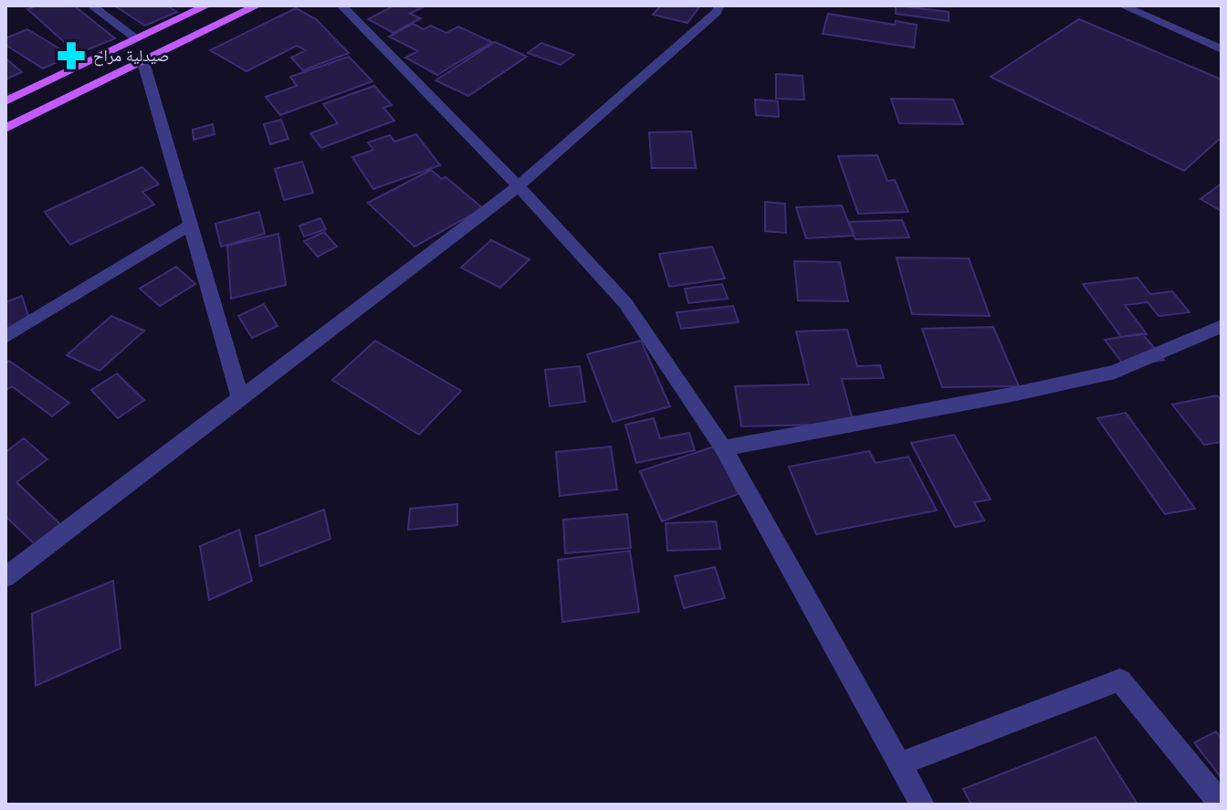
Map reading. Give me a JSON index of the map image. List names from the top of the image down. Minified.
{"places":{"pharmacy":["صيدلية مراح"]}}
